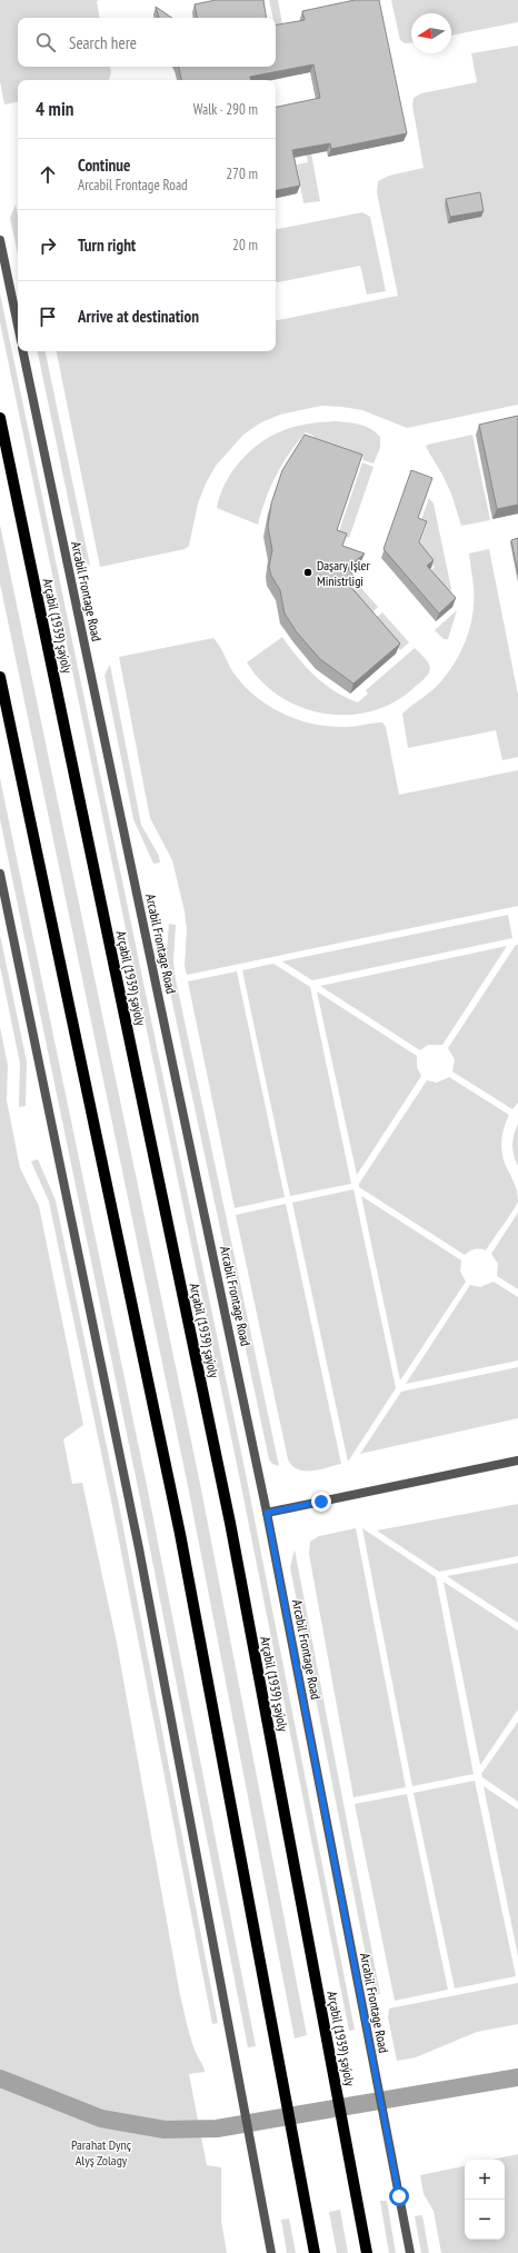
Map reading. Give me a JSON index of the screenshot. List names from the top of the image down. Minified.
{"streets":{"main road":["Arçabil (1939) şaýoly"],"street":["Arcabil Frontage Road"]},"parks":["Parahat Dynç Alyş Zolagy"],"places":["Daşary Işler Ministrligi"],"north":"left","page":{"search":"Search here","heading":["4 min","Walk · 290 m"],"list":[["Continue","Arcabil Frontage Road","270 m"],["Turn right","20 m"],"Arrive at destination"],"map_buttons":["+","−"]}}
